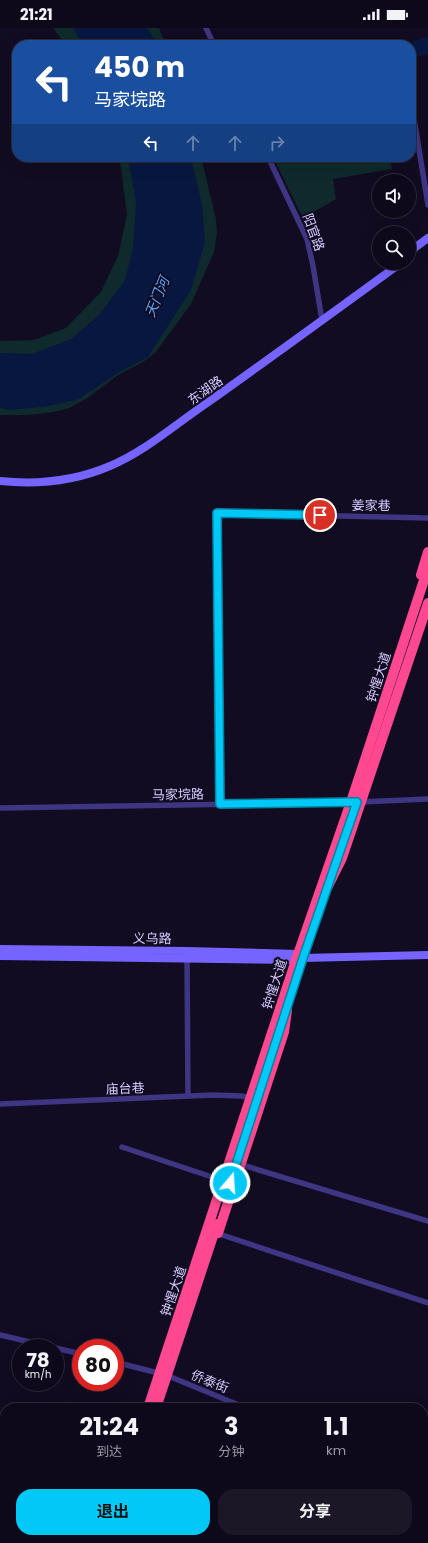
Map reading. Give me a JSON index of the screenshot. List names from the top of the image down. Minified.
{"streets":{"highway":["钟惺大道"],"main road":["东湖路","义乌路"],"street":["阳官路","姜家巷","马家垸路","庙台巷","侨泰街"]},"crossings":[["阳官路","东湖路"],["姜家巷","马家垸路"],["钟惺大道","马家垸路"],["钟惺大道","义乌路"],["钟惺大道","庙台巷"],["钟惺大道","侨泰街"]],"water":["天门河"],"page":{"status":"21:21","turn":["450 m","马家垸路"],"speed":"78 km/h","limit":"80","eta":["21:24","到达","3","分钟","1.1","km"],"buttons":["退出","分享"]}}
